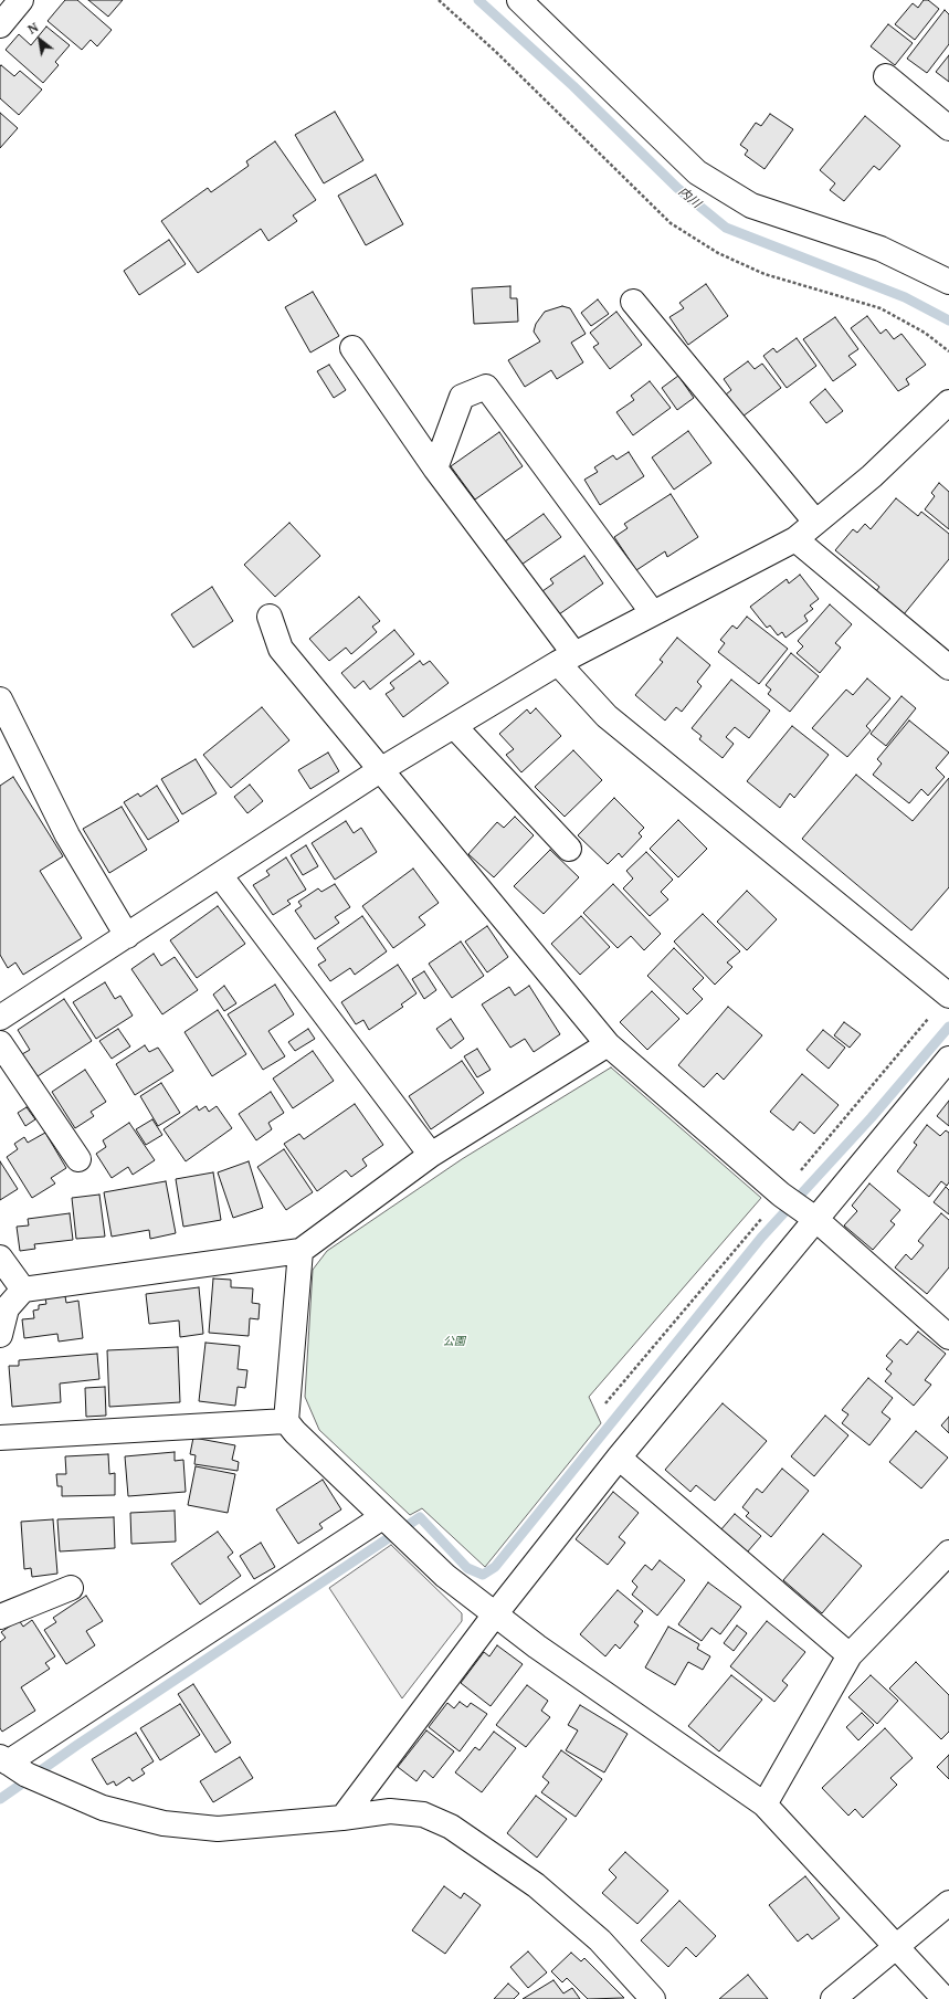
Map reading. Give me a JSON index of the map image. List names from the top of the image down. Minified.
{"water":["内川"],"parks":["公園"],"north":"top left"}
